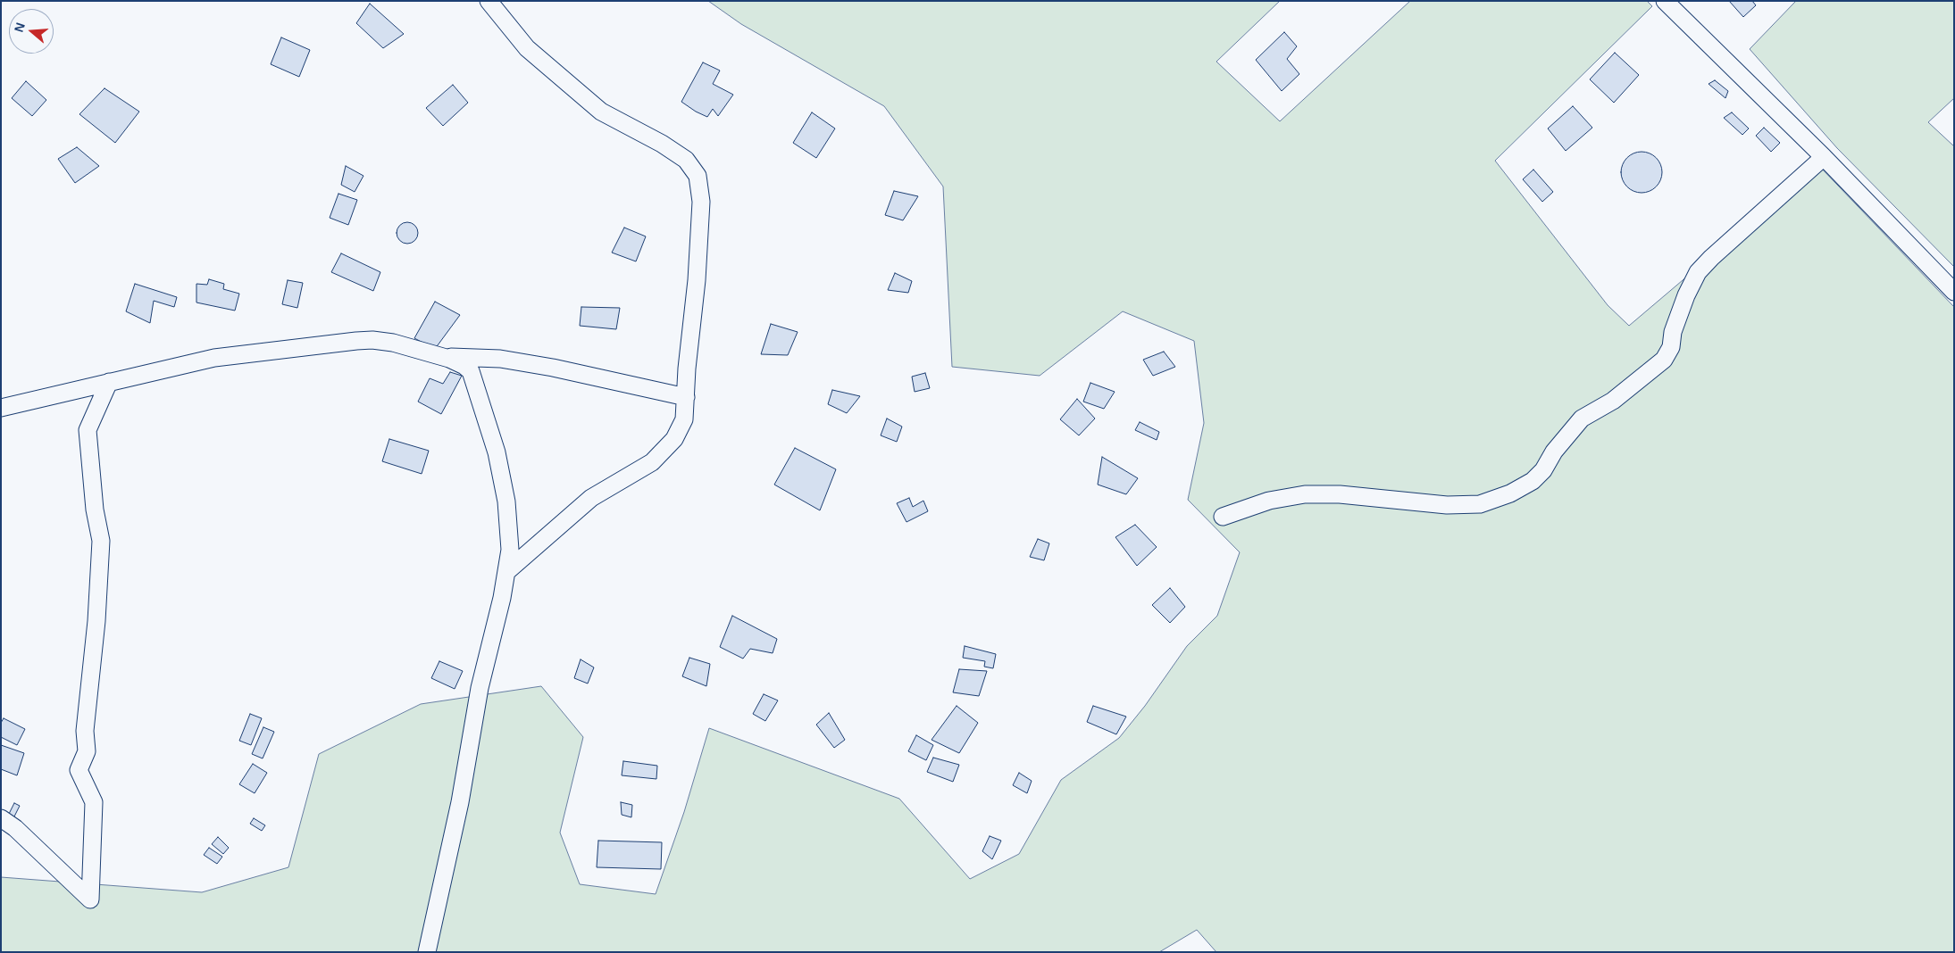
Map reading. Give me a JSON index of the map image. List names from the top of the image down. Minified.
{"north":"left"}
